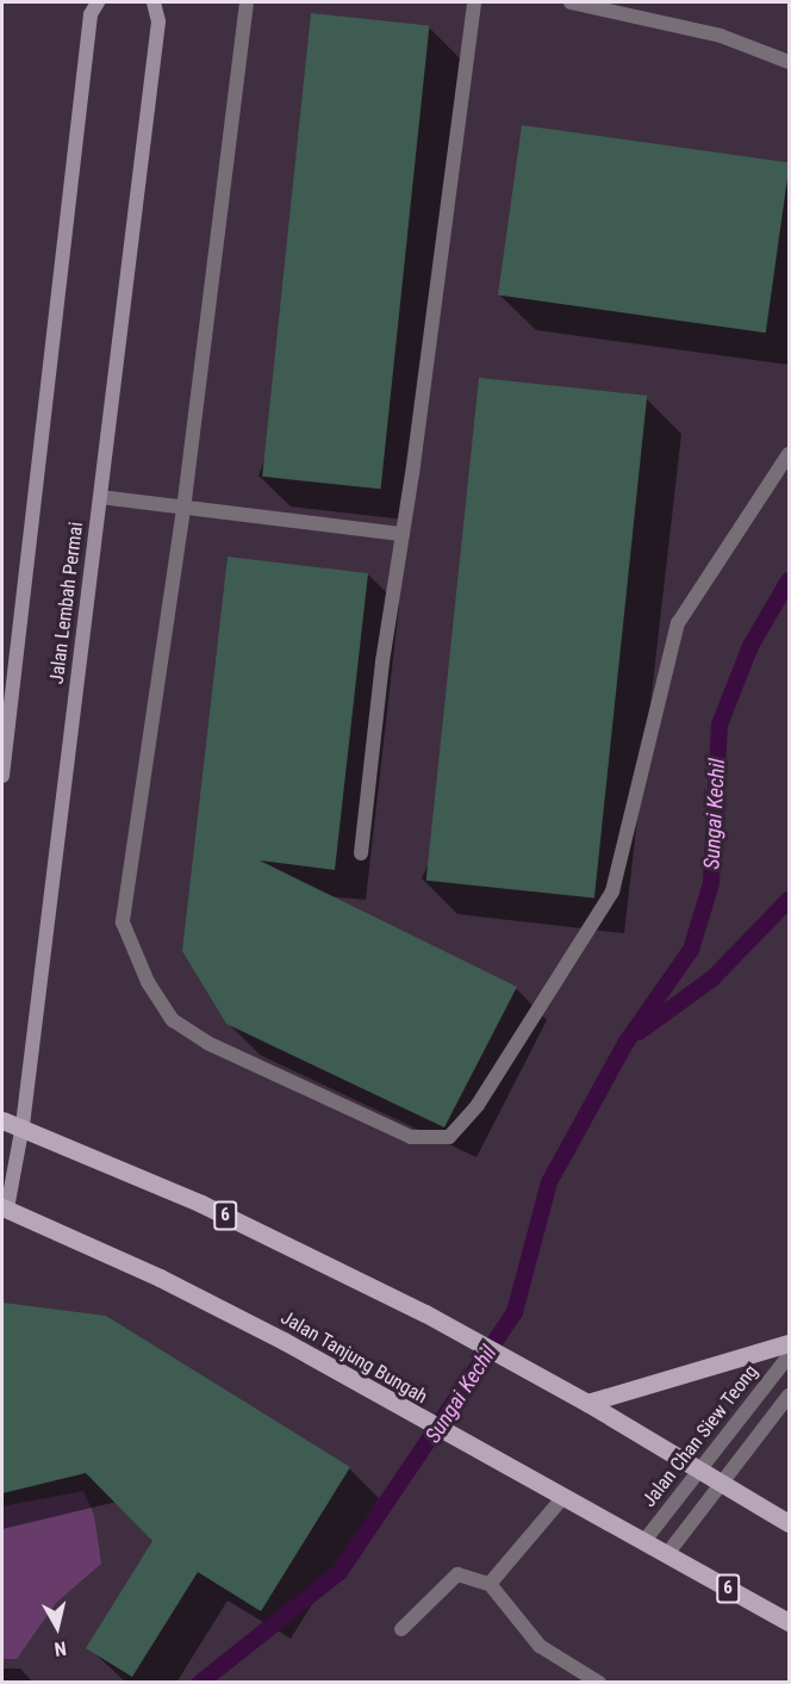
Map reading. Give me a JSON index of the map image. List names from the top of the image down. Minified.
{"streets":{"main road":["Jalan Lembah Permai","6","Jalan Tanjung Bungah"],"street":["Jalan Chan Siew Teong"]},"crossings":[["Jalan Lembah Permai","6"],["Jalan Lembah Permai","Jalan Tanjung Bungah"],["6","Jalan Chan Siew Teong"],["Jalan Tanjung Bungah","Jalan Chan Siew Teong"]],"water":["Sungai Kechil"],"north":"bottom"}
